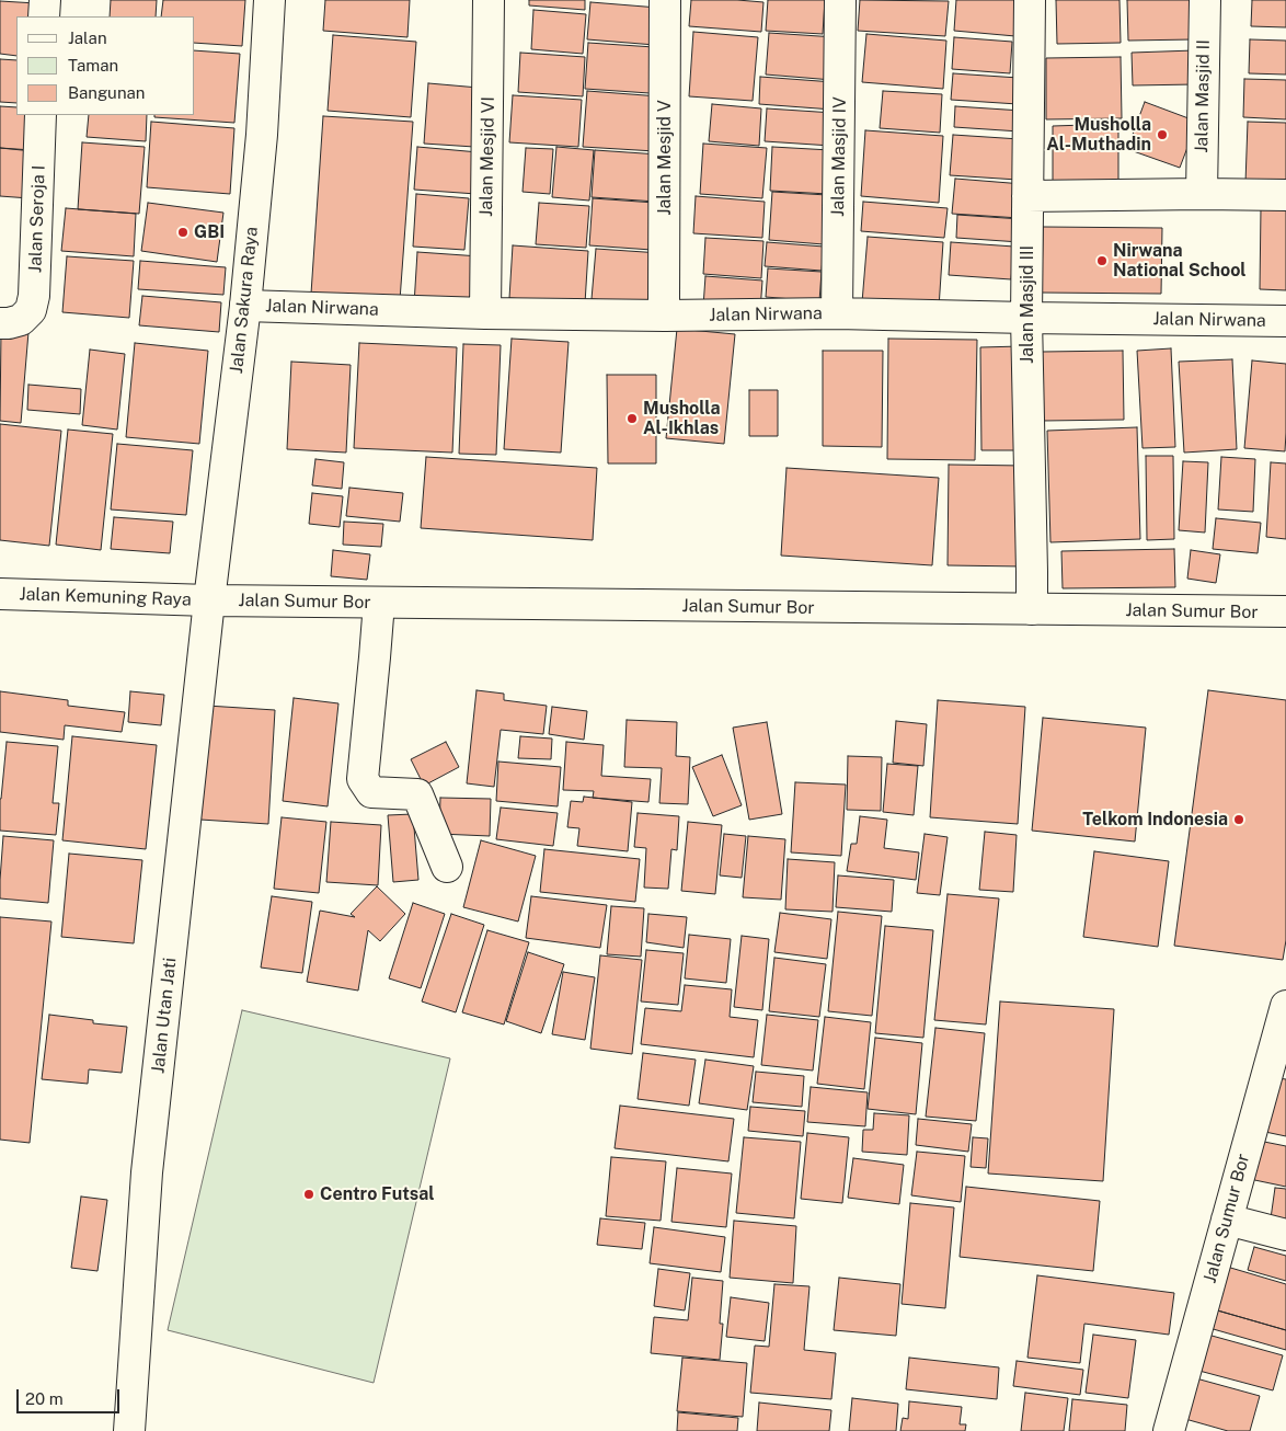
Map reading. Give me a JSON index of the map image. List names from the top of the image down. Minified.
{"streets":{"street":["Jalan Masjid II","Jalan Mesjid VI","Jalan Masjid IV","Jalan Mesjid V","Jalan Seroja I","Jalan Sakura Raya","Jalan Masjid III","Jalan Nirwana","Jalan Kemuning Raya","Jalan Sumur Bor","Jalan Utan Jati"]},"crossings":[["Jalan Mesjid VI","Jalan Nirwana"],["Jalan Masjid IV","Jalan Nirwana"],["Jalan Mesjid V","Jalan Nirwana"],["Jalan Sakura Raya","Jalan Nirwana"],["Jalan Sakura Raya","Jalan Kemuning Raya"],["Jalan Sakura Raya","Jalan Sumur Bor"],["Jalan Sakura Raya","Jalan Utan Jati"],["Jalan Masjid III","Jalan Nirwana"],["Jalan Masjid III","Jalan Sumur Bor"],["Jalan Kemuning Raya","Jalan Sumur Bor"],["Jalan Kemuning Raya","Jalan Utan Jati"],["Jalan Sumur Bor","Jalan Utan Jati"]],"places":["Musholla Al-Muthadin","GBI","Nirwana National School","Musholla Al-Ikhlas","Telkom Indonesia","Centro Futsal"],"legend":["Jalan","Taman","Bangunan"],"scale_bar":"20 m"}
